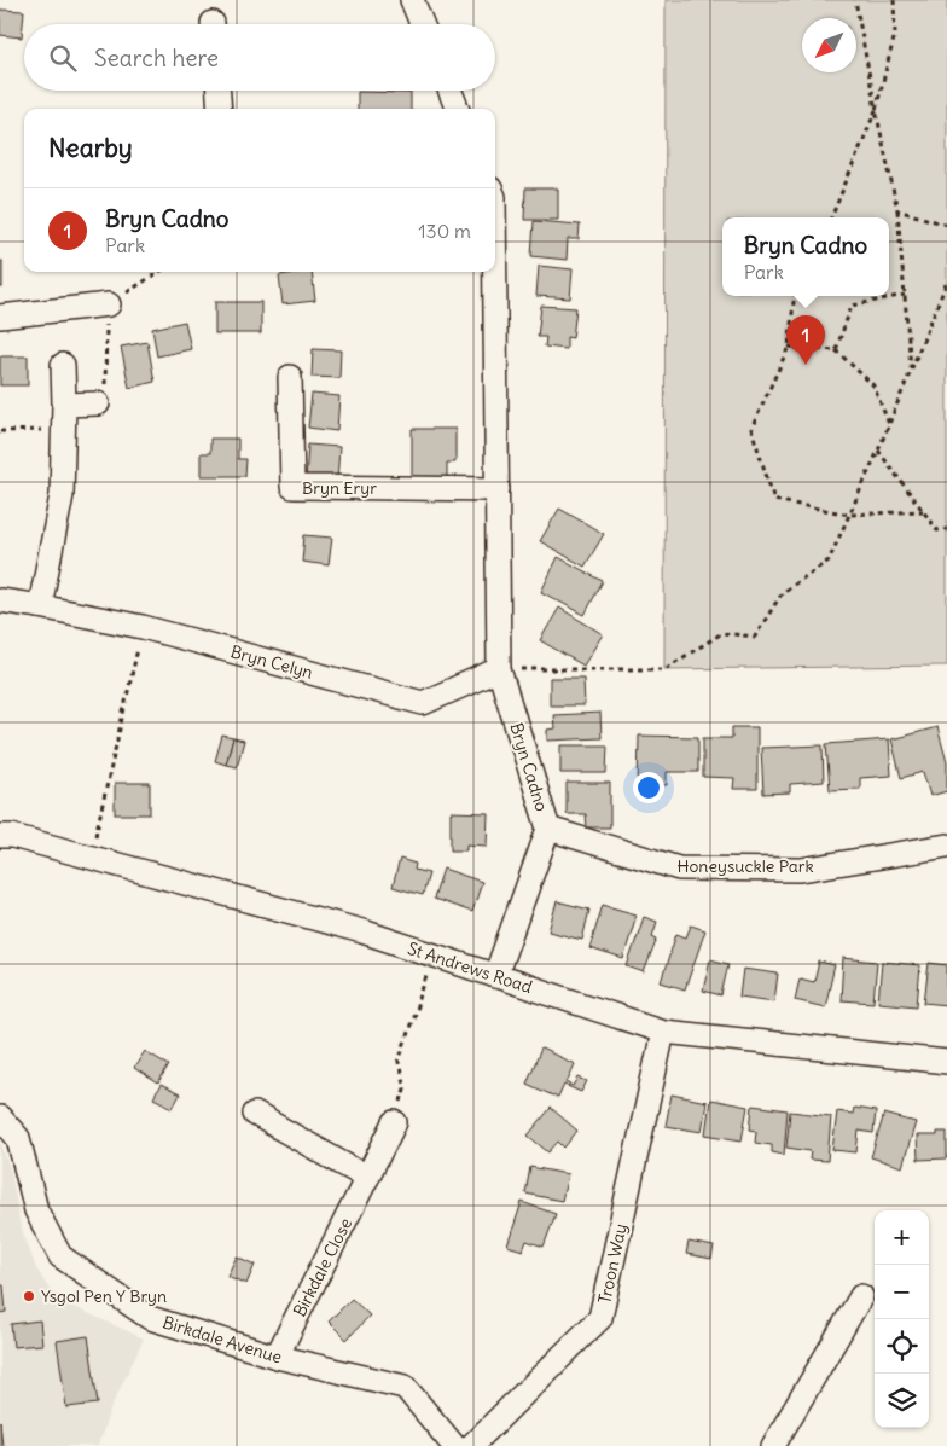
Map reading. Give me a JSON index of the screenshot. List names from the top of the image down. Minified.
{"streets":{"street":["Bryn Eryr","Bryn Celyn","Bryn Cadno","Honeysuckle Park","St Andrews Road","Troon Way","Birkdale Close","Birkdale Avenue"]},"crossings":[["Bryn Eryr","Bryn Cadno"],["Bryn Celyn","Bryn Cadno"],["Bryn Cadno","Honeysuckle Park"],["Bryn Cadno","St Andrews Road"],["St Andrews Road","Troon Way"],["Birkdale Close","Birkdale Avenue"]],"places":["Ysgol Pen Y Bryn"],"north":"bottom left","page":{"search":"Search here","heading":"Nearby","list":[{"mark":"1","name":"Bryn Cadno","note":"Park","value":"130 m"}],"popup":["Bryn Cadno","Park"],"pins":"1","map_buttons":["+","−"]}}
